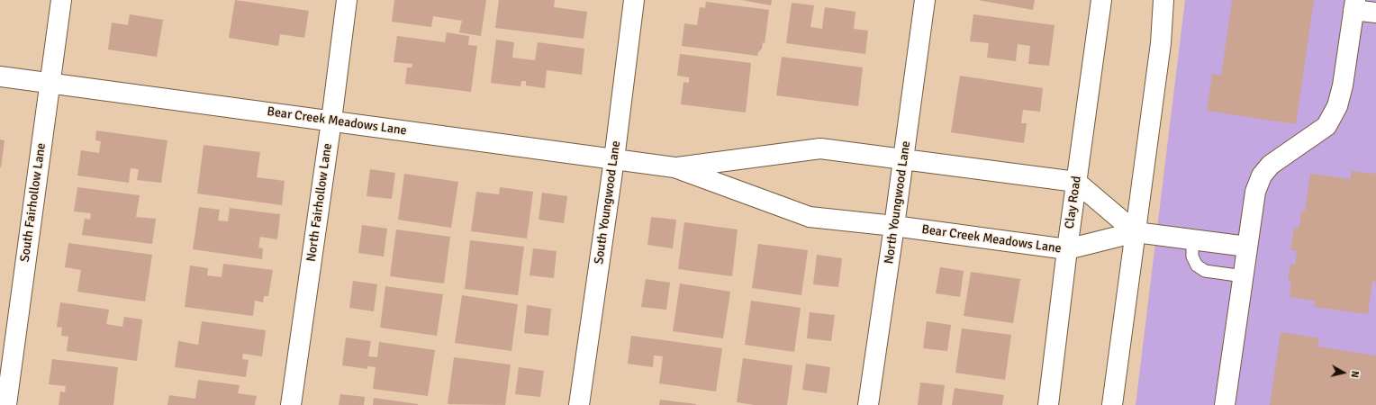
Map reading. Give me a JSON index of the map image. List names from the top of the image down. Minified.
{"streets":{"street":["Bear Creek Meadows Lane","South Fairhollow Lane","North Fairhollow Lane","South Youngwood Lane","North Youngwood Lane","Clay Road"]},"crossings":[["Bear Creek Meadows Lane","South Fairhollow Lane"],["Bear Creek Meadows Lane","North Fairhollow Lane"],["Bear Creek Meadows Lane","South Youngwood Lane"],["Bear Creek Meadows Lane","North Youngwood Lane"],["Bear Creek Meadows Lane","Clay Road"]],"north":"right"}
